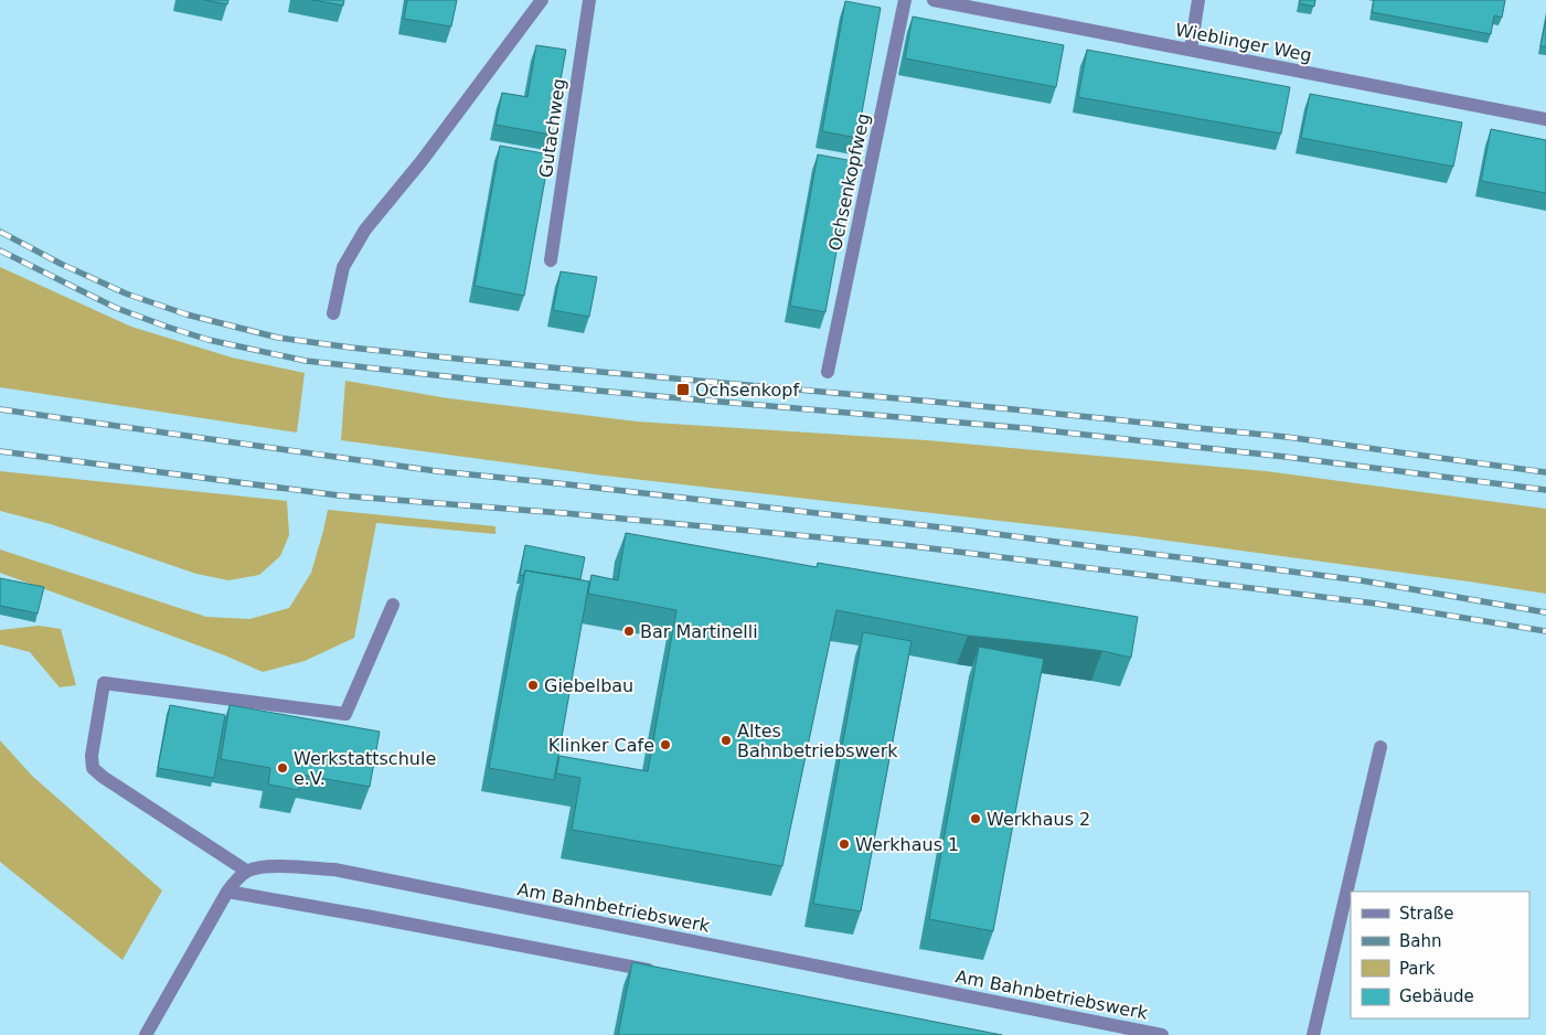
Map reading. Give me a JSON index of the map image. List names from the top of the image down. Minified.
{"streets":{"street":["Wieblinger Weg","Gutachweg","Ochsenkopfweg","Am Bahnbetriebswerk"]},"places":{"transit":["Ochsenkopf"],"other":["Bar Martinelli","Giebelbau","Altes Bahnbetriebswerk","Klinker Cafe","Werkstattschule e.V.","Werkhaus 2","Werkhaus 1"]},"legend":["Straße","Bahn","Park","Gebäude"]}
